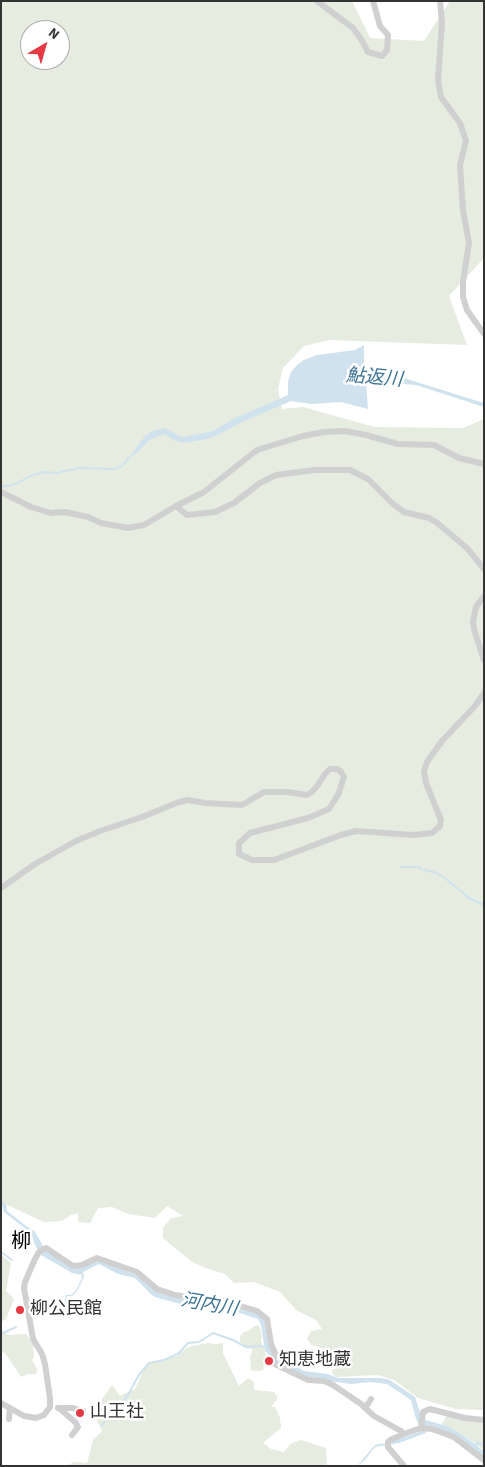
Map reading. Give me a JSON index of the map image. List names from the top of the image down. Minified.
{"districts":["柳"],"water":["鮎返川","河内川"],"places":["柳公民館","知恵地蔵","山王社"],"north":"top right"}
